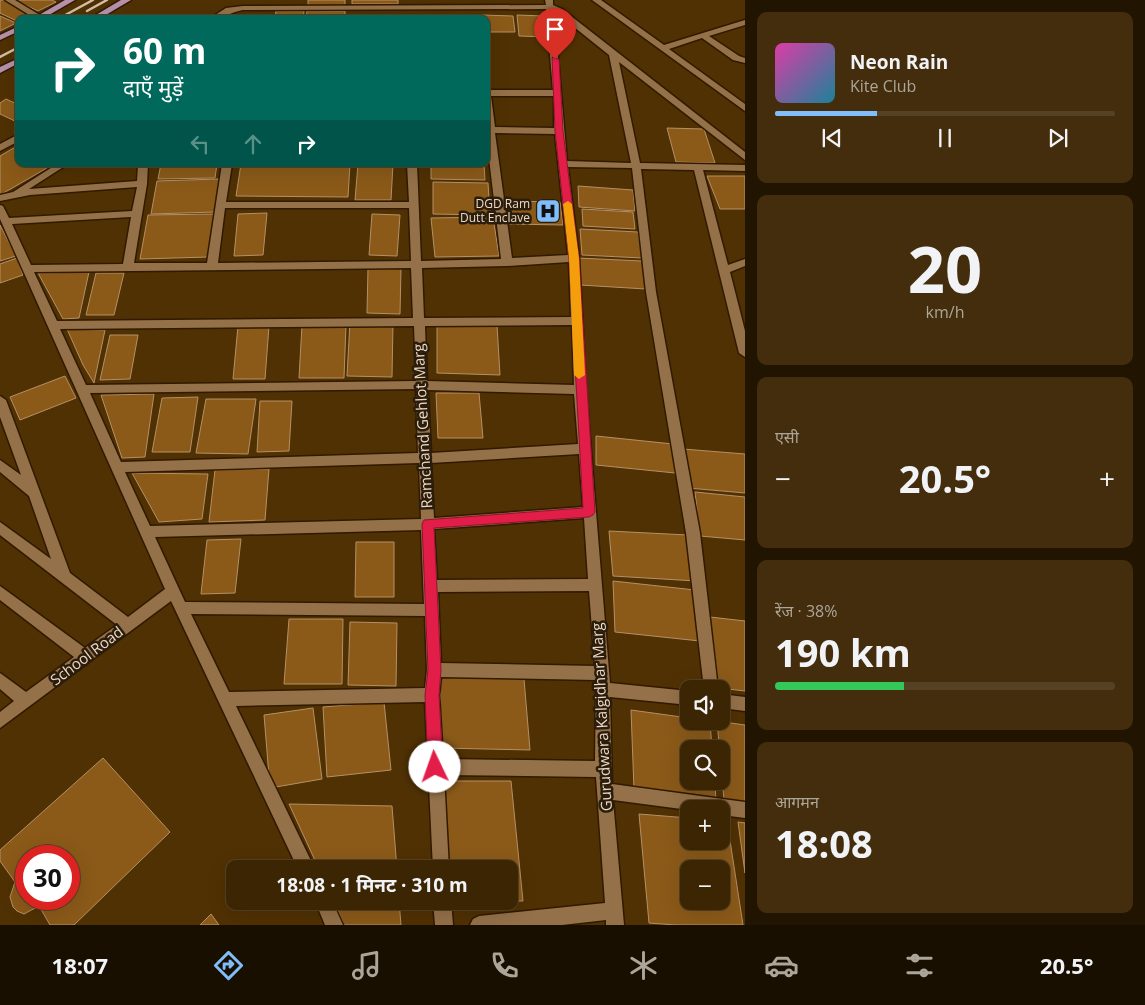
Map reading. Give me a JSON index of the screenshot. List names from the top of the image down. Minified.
{"streets":{"street":["Ramchand Gehlot Marg","School Road","Gurudwara Kalgidhar Marg"]},"places":{"hospital":["DGD Ram Dutt Enclave"]},"page":{"turn":["60 m","दाएँ मुड़ें"],"song":["Neon Rain","Kite Club"],"tile":[["20","km/h"],"एसी",["रेंज · 38%","190 km"],["आगमन","18:08"]],"heat":["−","20.5°","+"],"map_buttons":["+","−"],"limit":"30","trip":"18:08 · 1 मिनट · 310 m","tabs":["18:07","20.5°"]}}
